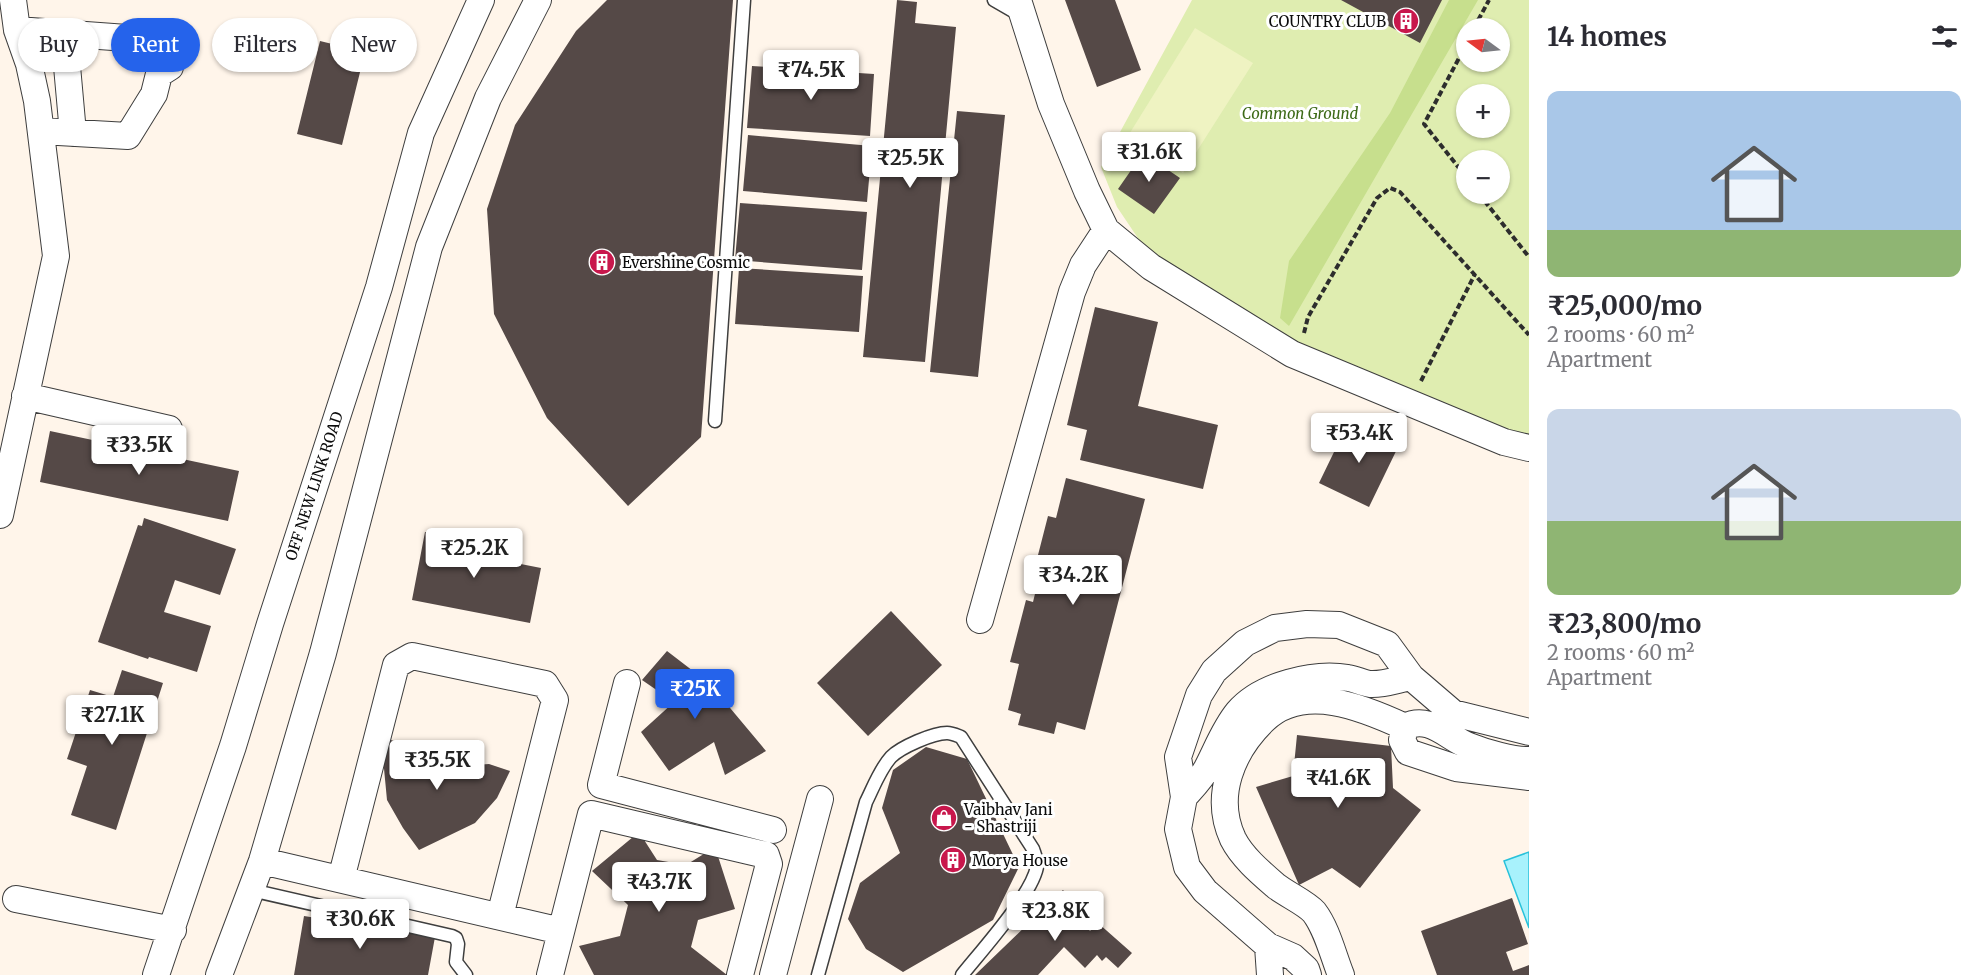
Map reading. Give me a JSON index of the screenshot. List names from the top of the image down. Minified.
{"streets":{"street":["OFF NEW LINK ROAD"]},"parks":["Common Ground"],"places":{"building":["COUNTRY CLUB","Evershine Cosmic","Morya House"],"shop":["Vaibhav Jani - Shastriji"]},"north":"left","page":{"heading":"14 homes","map_buttons":["+","−"],"chip":["Buy","Rent","Filters","New"],"price":["₹74.5K","₹31.6K","₹25.5K","₹53.4K","₹33.5K","₹25.2K","₹34.2K","₹25K","₹27.1K","₹35.5K","₹41.6K","₹43.7K","₹23.8K","₹30.6K"],"list":[{"name":"₹25,000/mo","note":"2 rooms · 60 m² · Apartment"},{"name":"₹23,800/mo","note":"2 rooms · 60 m² · Apartment"}]}}
